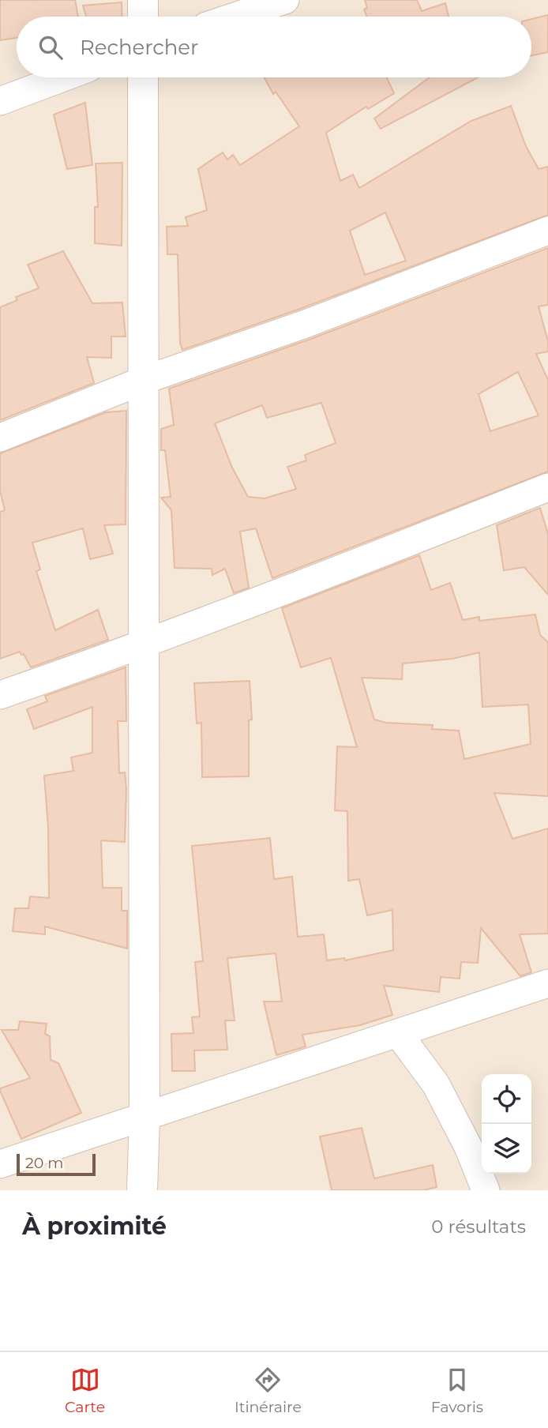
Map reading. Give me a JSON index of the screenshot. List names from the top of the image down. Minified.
{"scale_bar":"20 m","page":{"search":"Rechercher","scale":"20 m","heading":["À proximité","0 résultats"],"nav":["Carte","Itinéraire","Favoris"]}}
